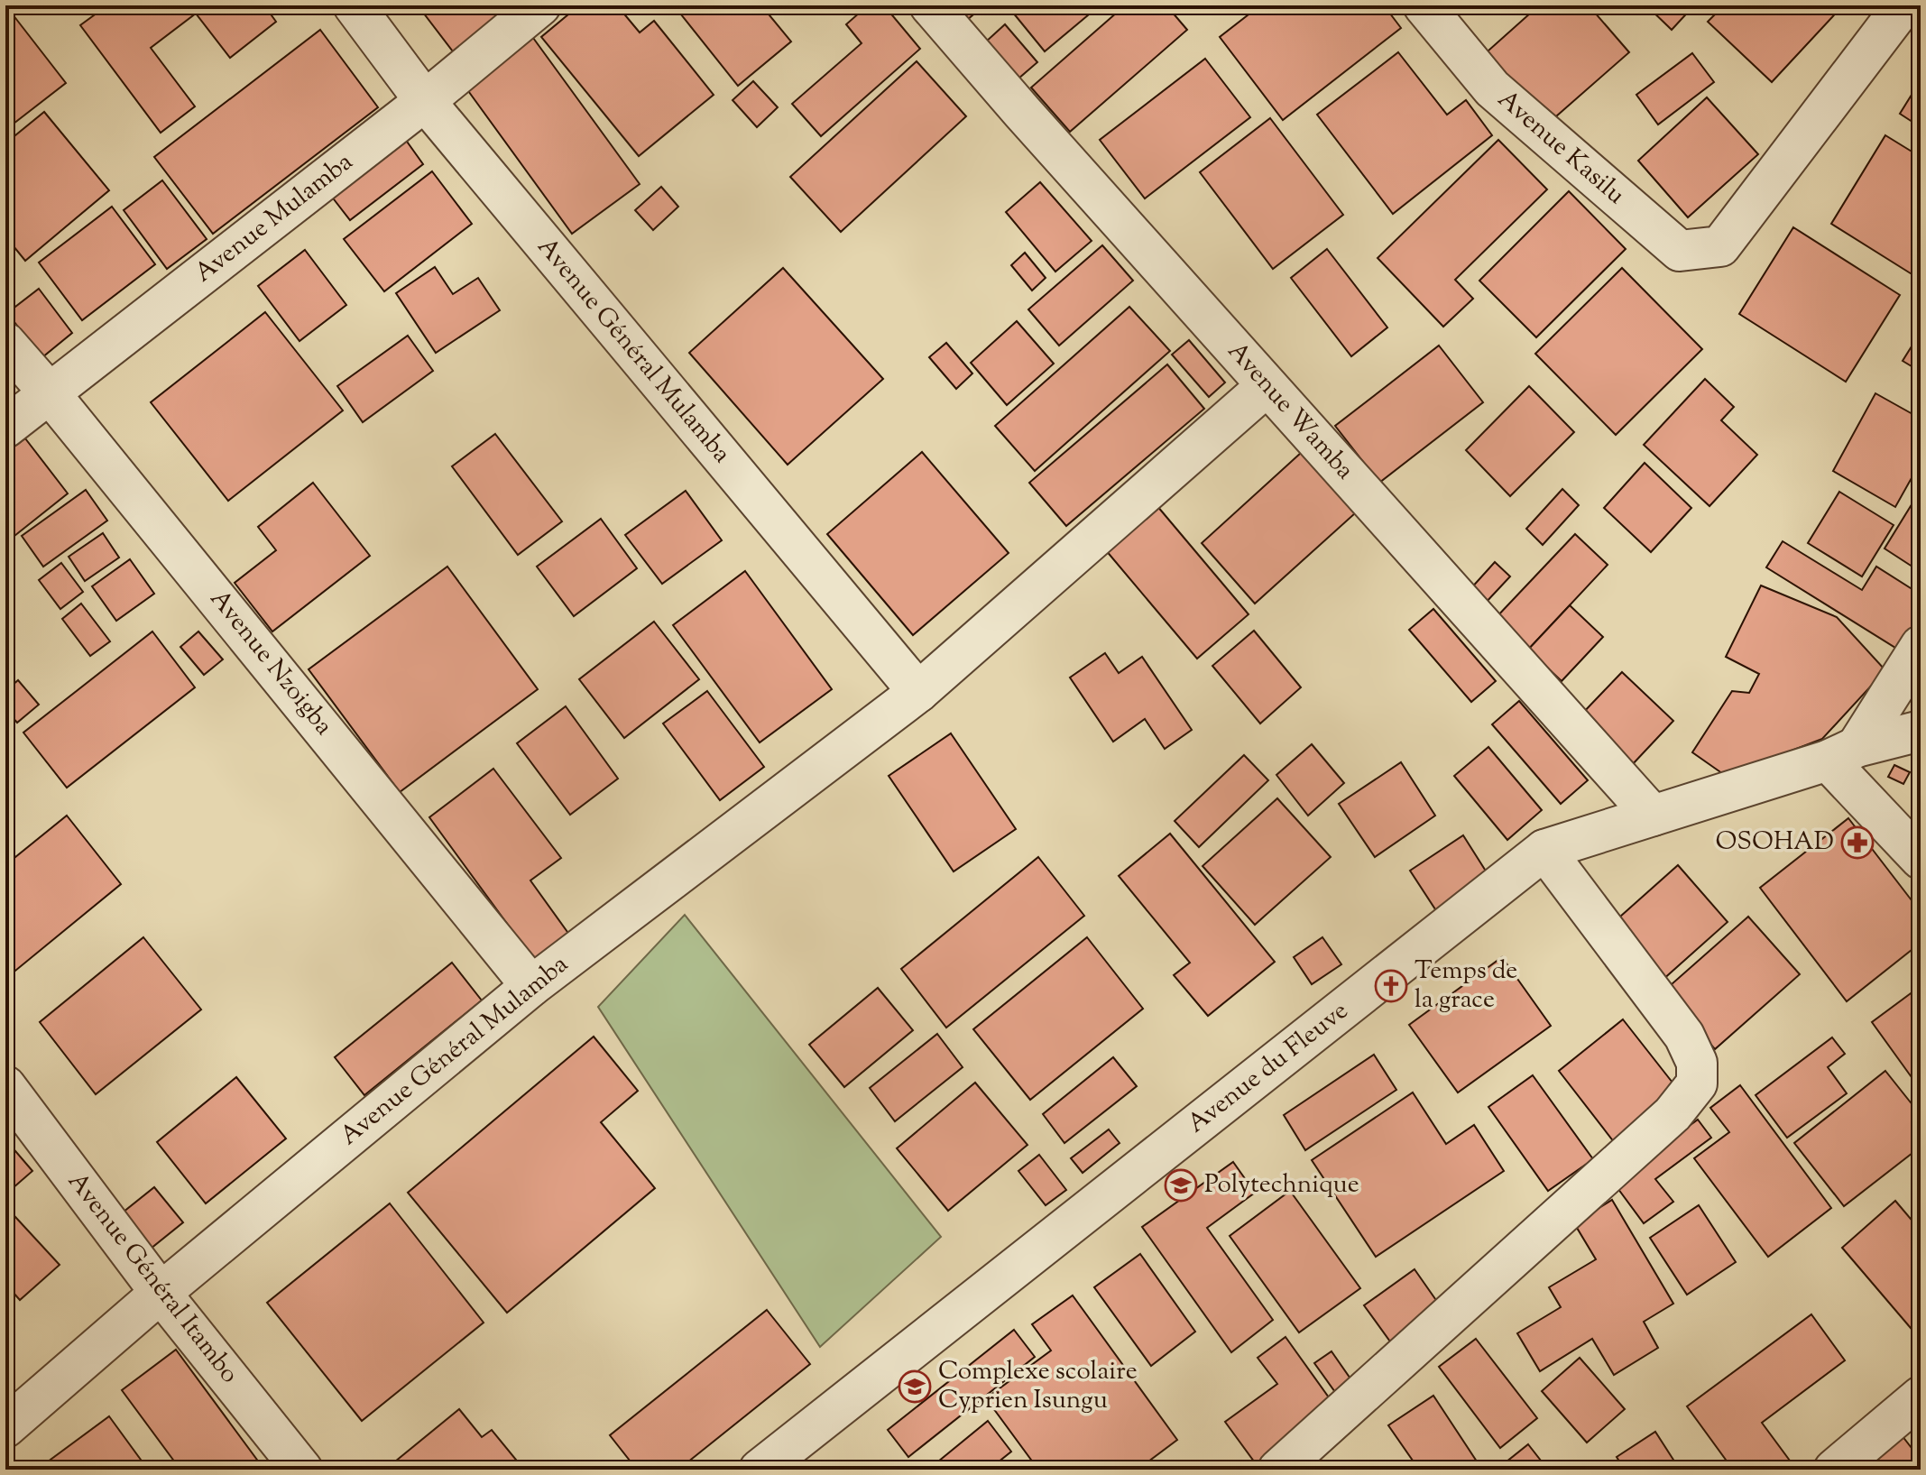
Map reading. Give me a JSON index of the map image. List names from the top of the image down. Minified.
{"streets":{"street":["Avenue Kasilu","Avenue Mulamba","Avenue Général Mulamba","Avenue Wamba","Avenue Nzoigba","Avenue du Fleuve","Avenue Général Itambo"]},"crossings":[["Avenue Mulamba","Avenue Général Mulamba"],["Avenue Mulamba","Avenue Nzoigba"],["Avenue Général Mulamba","Avenue Wamba"],["Avenue Général Mulamba","Avenue Nzoigba"],["Avenue Général Mulamba","Avenue Général Itambo"],["Avenue Wamba","Avenue du Fleuve"]],"places":{"pharmacy":["OSOHAD"],"church":["Temps de la grace"],"school or university":["Polytechnique","Complexe scolaire Cyprien Isungu"]}}
